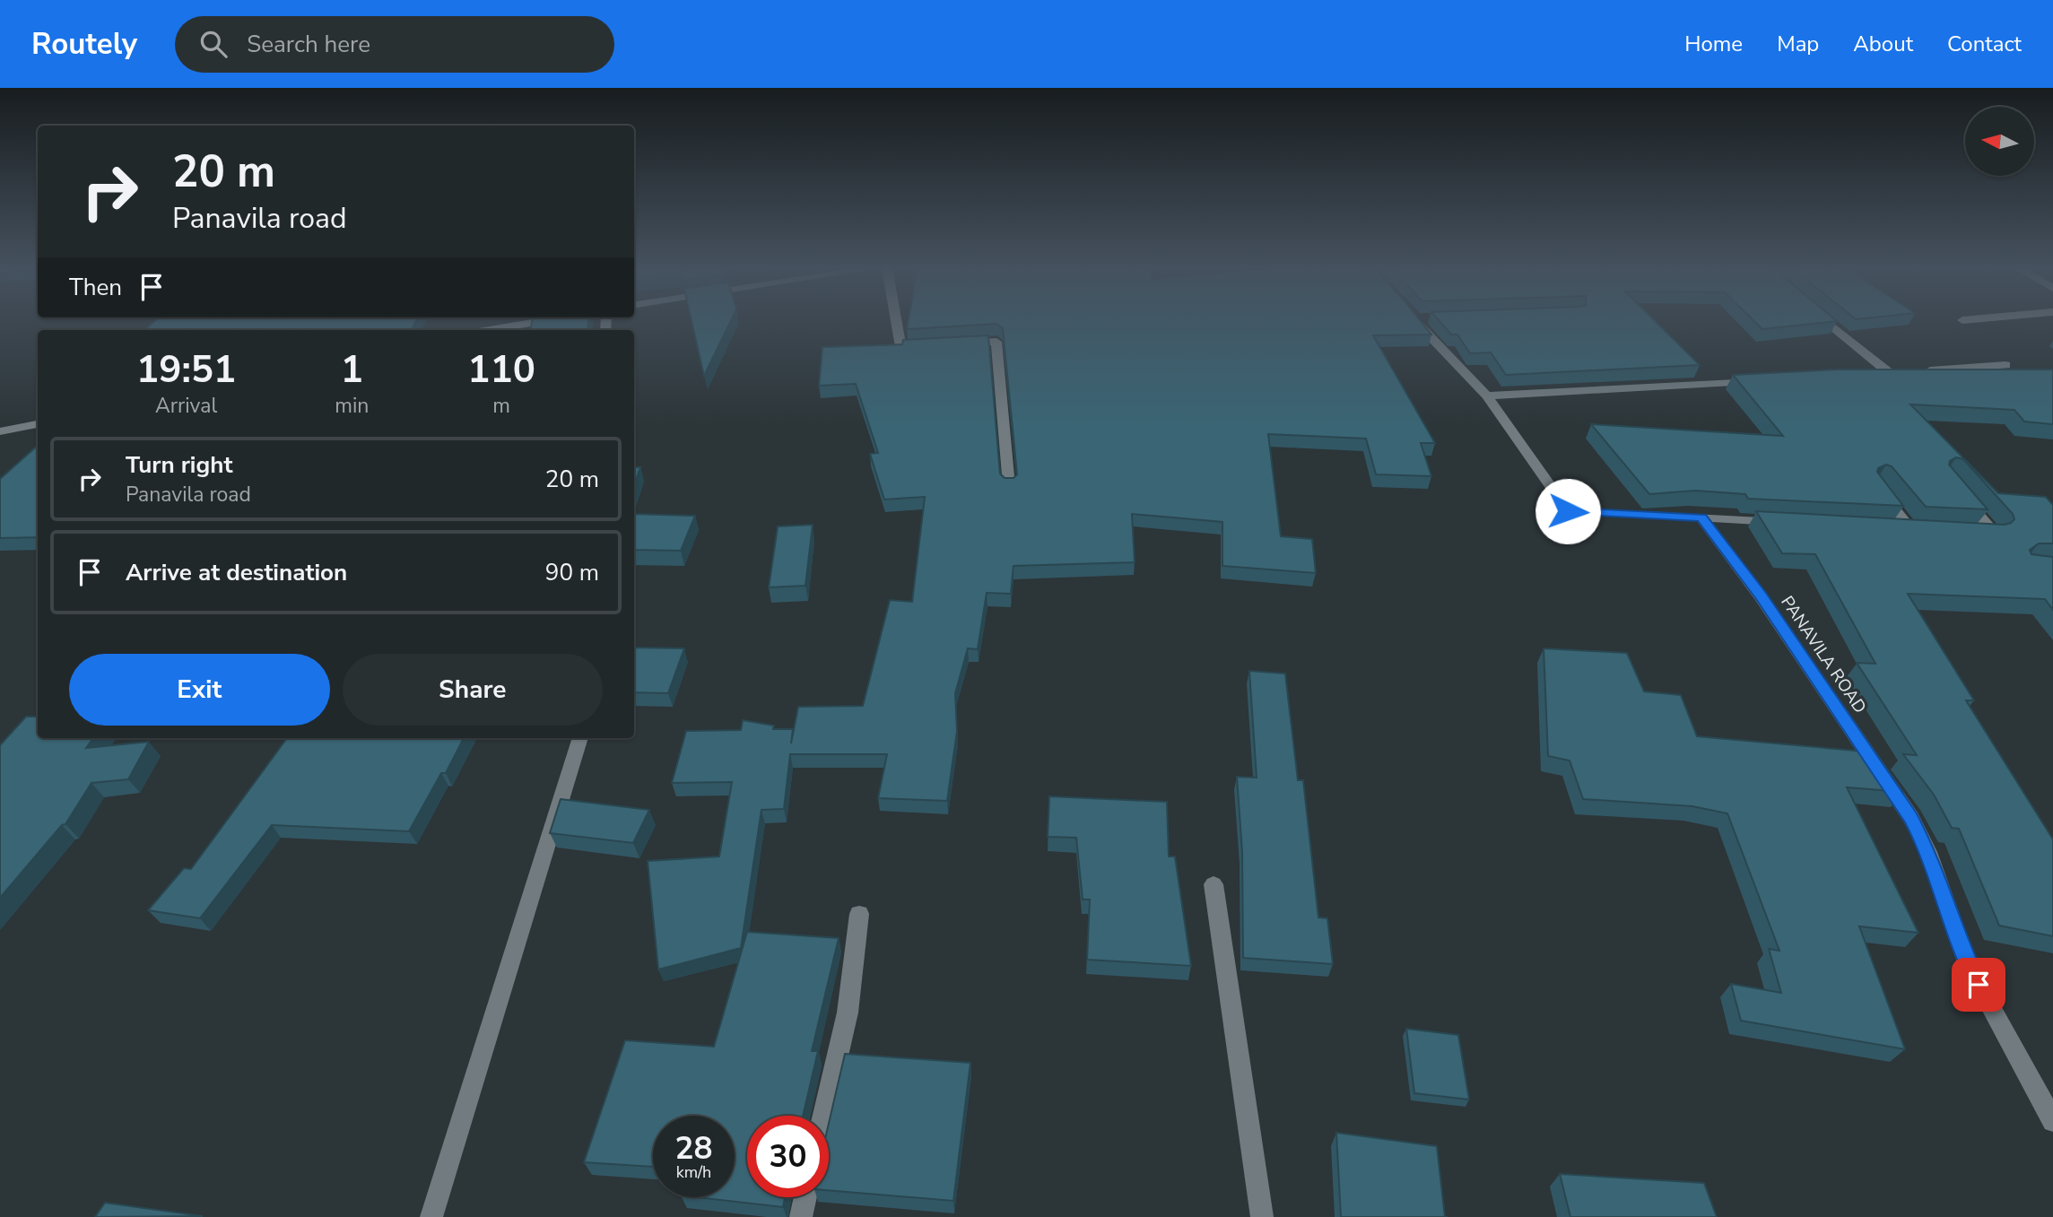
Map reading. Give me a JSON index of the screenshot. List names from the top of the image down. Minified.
{"streets":{"street":["PANAVILA ROAD"]},"north":"left","page":{"header":"Routely","search":"Search here","nav":["Home","Map","About","Contact"],"turn":["20 m","Panavila road"],"then":"Then","eta":["19:51","Arrival","1","min","110","m"],"list":[{"name":"Turn right","note":"Panavila road","value":"20 m"},{"name":"Arrive at destination","value":"90 m"}],"buttons":["Exit","Share"],"speed":"28 km/h","limit":"30"}}
